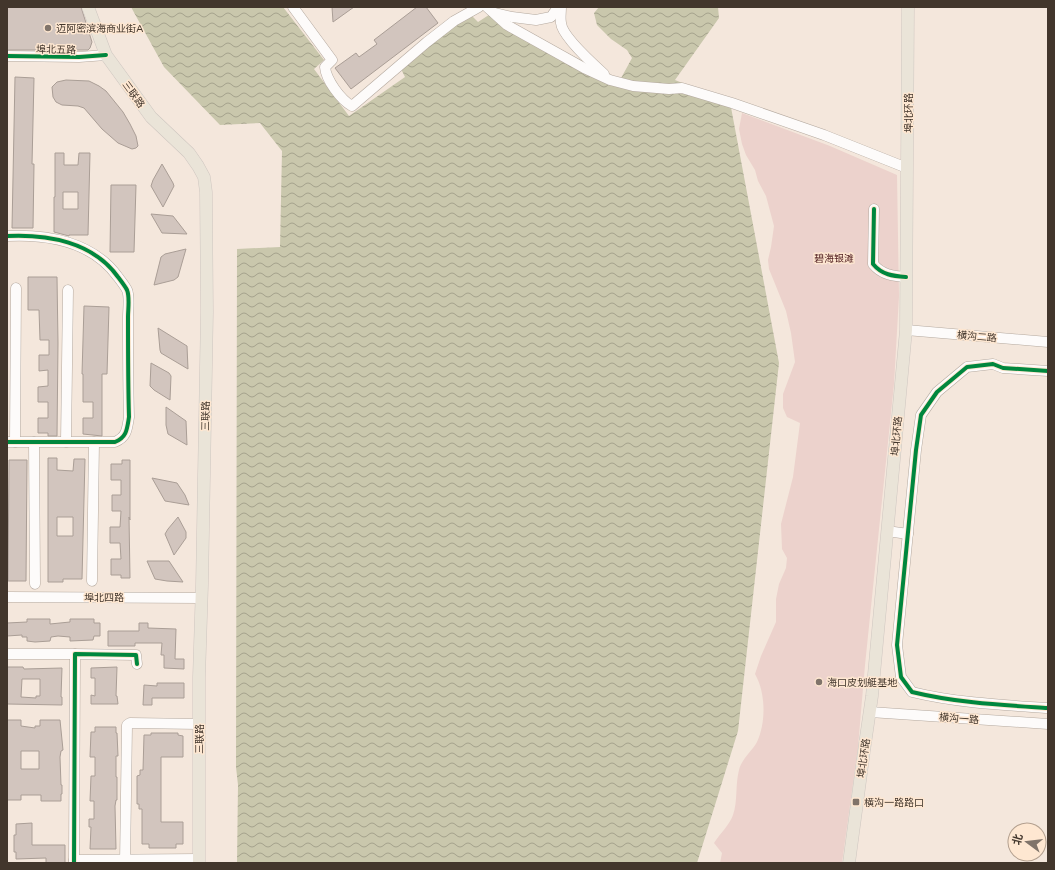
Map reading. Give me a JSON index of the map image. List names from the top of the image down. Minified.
{"streets":{"main road":["三联路","埠北环路"],"street":["埠北五路","横沟二路","埠北四路","横沟一路"]},"crossings":[["埠北五路","三联路"],["三联路","埠北四路"],["埠北环路","横沟二路"],["埠北环路","横沟一路"]],"parks":["碧海银滩"],"places":{"other":["迈阿密滨海商业街A","海口皮划艇基地"],"transit":["横沟一路路口"]},"north":"left"}
